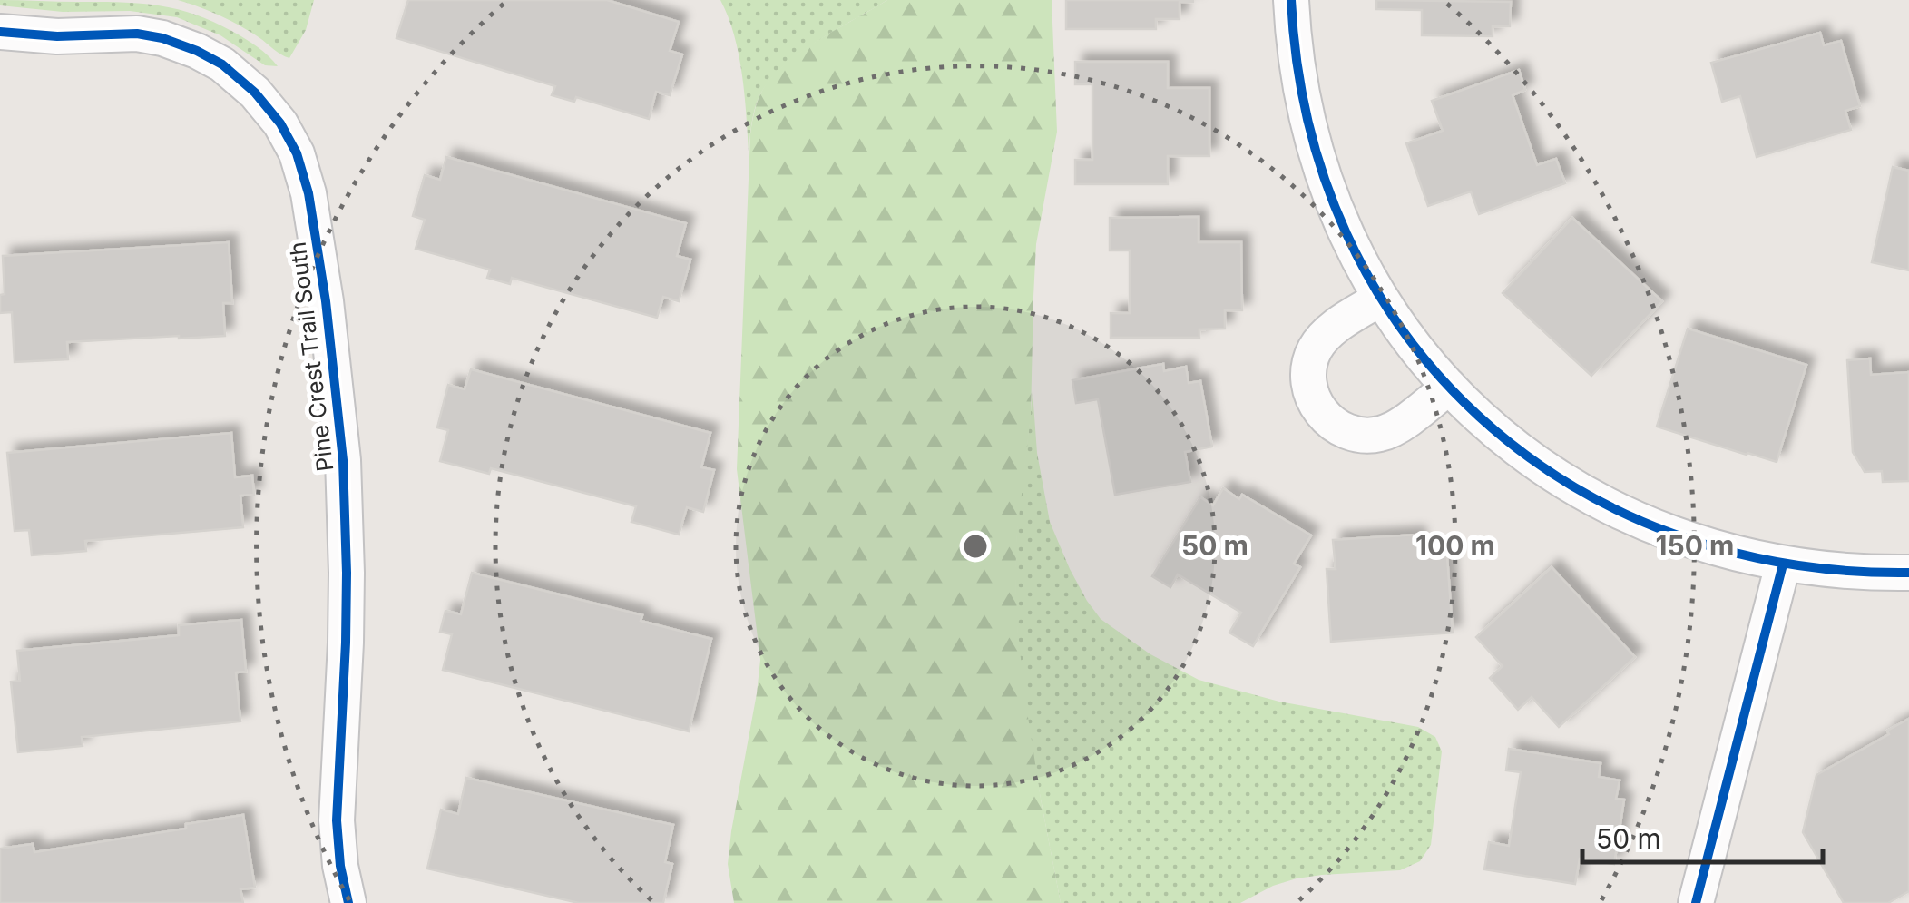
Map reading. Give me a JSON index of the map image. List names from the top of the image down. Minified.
{"streets":{"street":["Pine Crest Trail South"]},"scale_bar":"50 m","rings":["50 m","100 m","150 m"]}
